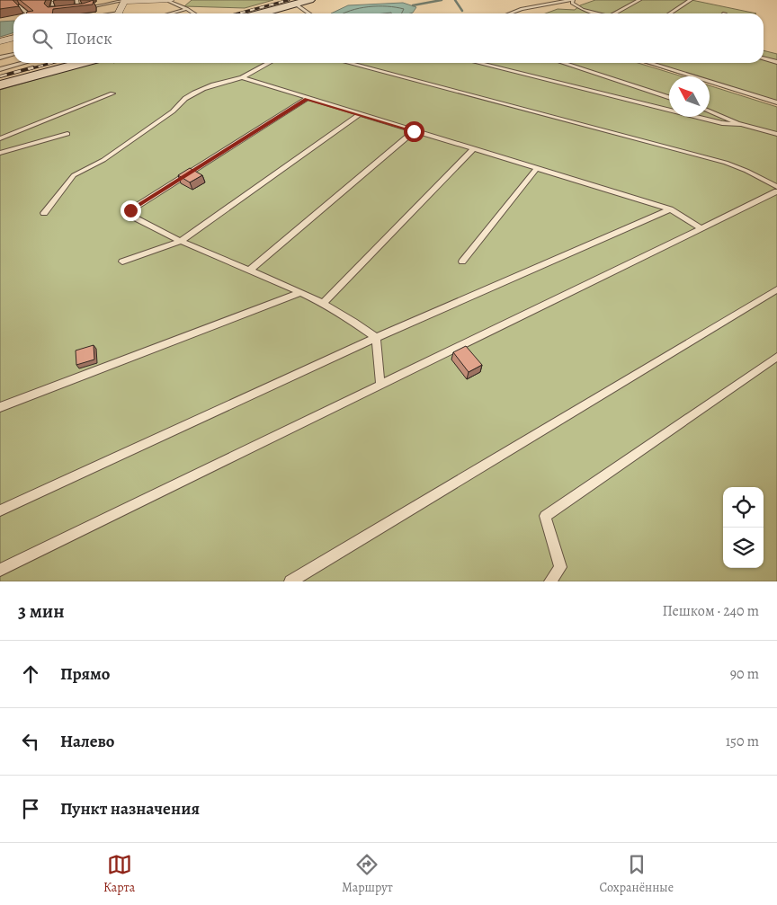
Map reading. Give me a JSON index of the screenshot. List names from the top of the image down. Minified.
{"north":"top left","page":{"search":"Поиск","heading":["3 мин","Пешком · 240 m"],"list":[["Прямо","90 m"],["Налево","150 m"],"Пункт назначения"],"nav":["Карта","Маршрут","Сохранённые"]}}
